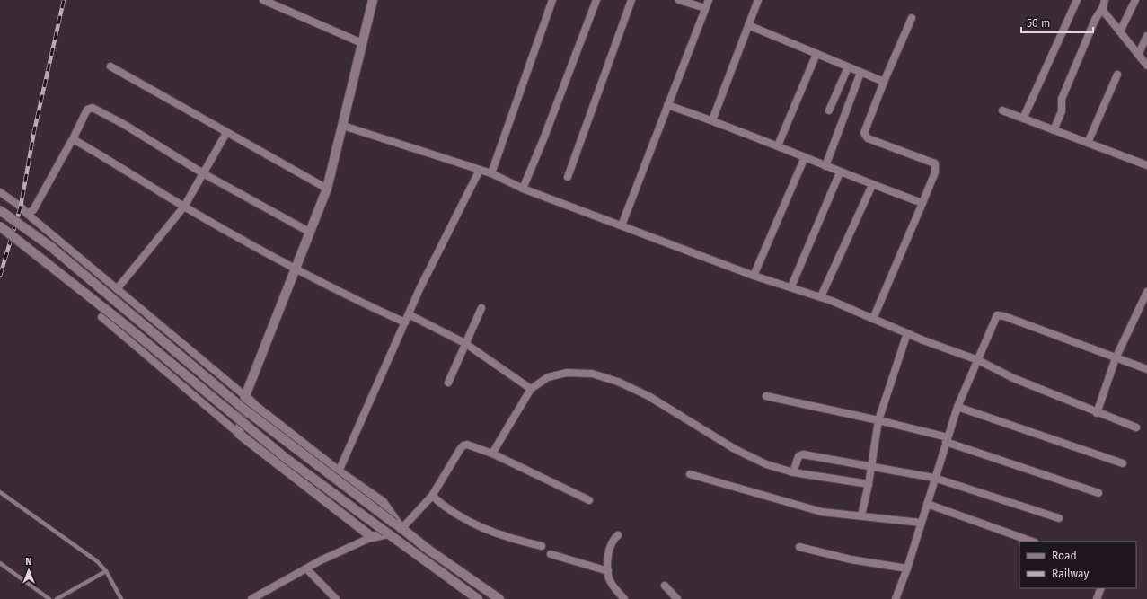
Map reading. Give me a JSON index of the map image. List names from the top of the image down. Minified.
{"legend":["Road","Railway"],"scale_bar":"50 m","north":"top"}
